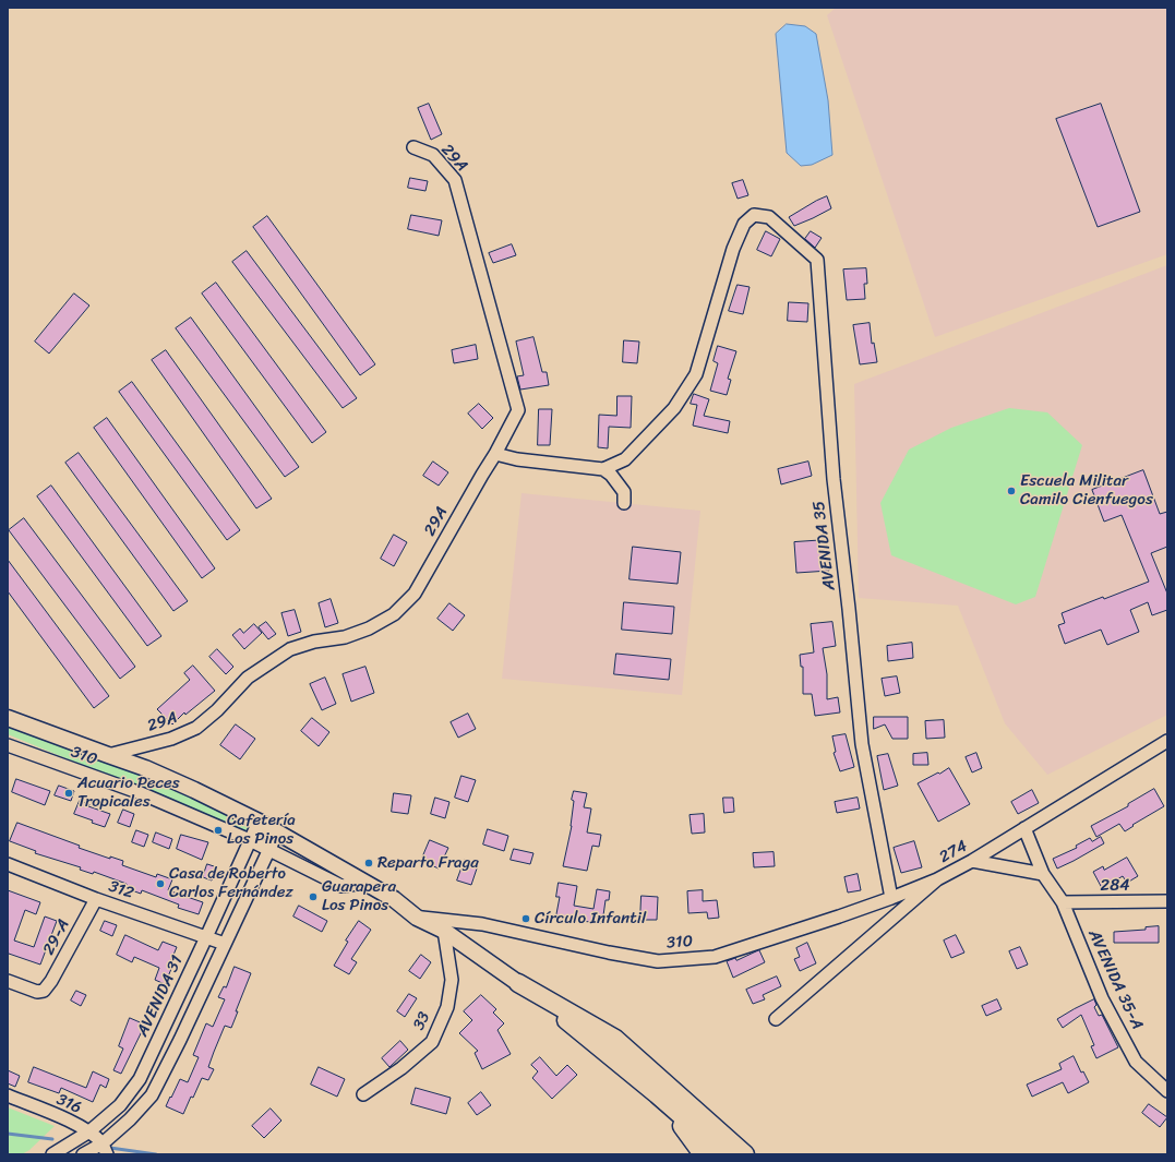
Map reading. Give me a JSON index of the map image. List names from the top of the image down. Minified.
{"streets":{"street":["29A","AVENIDA 35","310","274","284","312","29-A","AVENIDA 35-A","AVENIDA 31","33","316"]},"crossings":[["AVENIDA 35","310"],["310","274"],["310","AVENIDA 31"],["274","AVENIDA 35-A"],["284","AVENIDA 35-A"],["312","29-A"],["312","AVENIDA 31"],["AVENIDA 31","316"]],"places":["Escuela Militar Camilo Cienfuegos","Acuario Peces Tropicales","Cafetería Los Pinos","Reparto Fraga","Casa de Roberto Carlos Fernández","Guarapera Los Pinos","Círculo Infantil"]}
